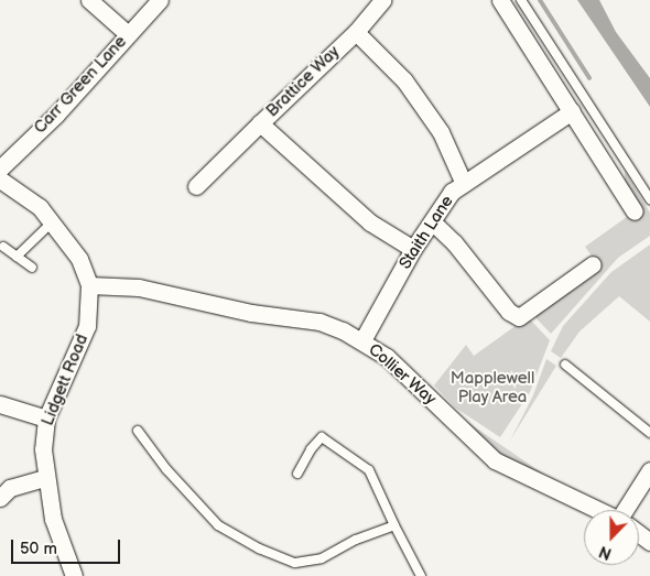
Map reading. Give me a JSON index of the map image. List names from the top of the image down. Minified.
{"streets":{"street":["Brattice Way","Carr Green Lane","Staith Lane","Collier Way","Lidgett Road"]},"crossings":[["Brattice Way","Staith Lane"],["Staith Lane","Collier Way"],["Collier Way","Lidgett Road"]],"parks":["Mapplewell Play Area"],"scale_bar":"50 m","north":"bottom"}
